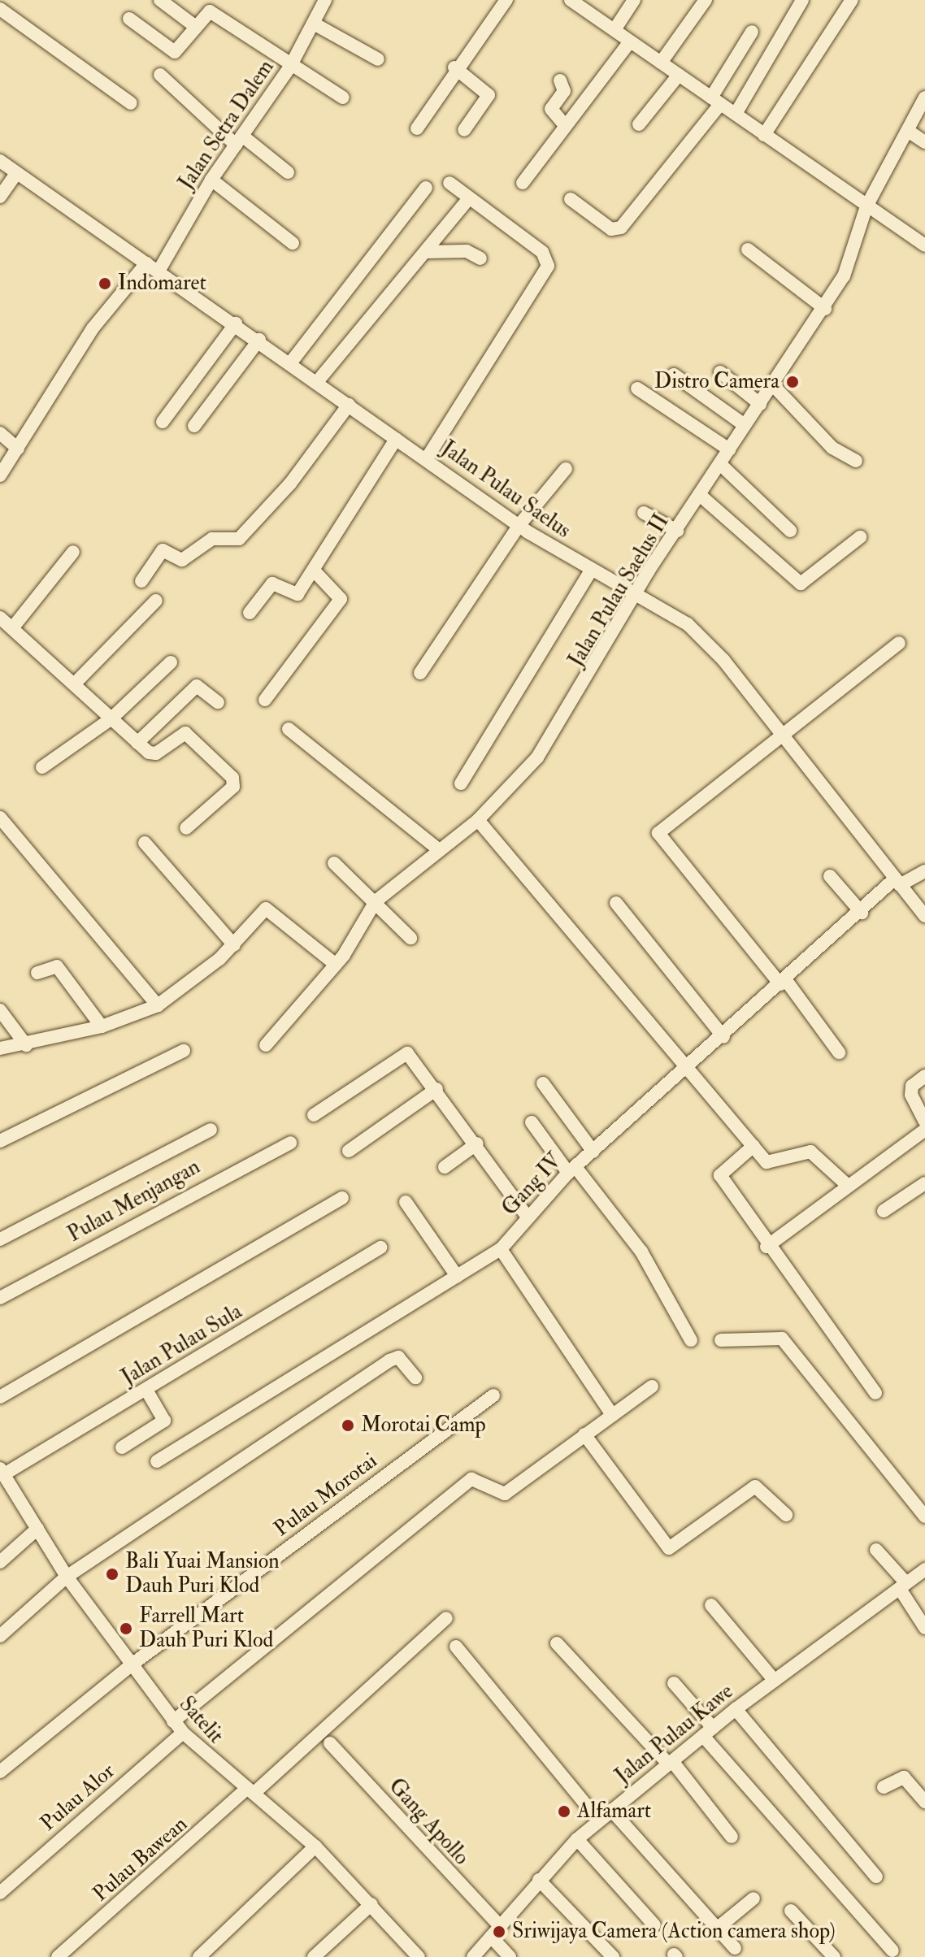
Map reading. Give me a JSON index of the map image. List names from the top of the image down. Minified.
{"streets":{"street":["Jalan Setra Dalem","Jalan Pulau Saelus","Jalan Pulau Saelus II","Gang IV","Pulau Menjangan","Jalan Pulau Sula","Pulau Morotai","Satelit","Jalan Pulau Kawe","Pulau Alor","Gang Apollo","Pulau Bawean"]},"crossings":[["Jalan Setra Dalem","Jalan Pulau Saelus"],["Jalan Pulau Saelus","Jalan Pulau Saelus II"],["Jalan Pulau Saelus","Gang IV"],["Jalan Pulau Sula","Satelit"],["Pulau Morotai","Satelit"],["Satelit","Pulau Alor"],["Satelit","Pulau Bawean"],["Jalan Pulau Kawe","Gang Apollo"]],"places":["Indomaret","Distro Camera","Morotai Camp","Bali Yuai Mansion Dauh Puri Klod","Farrell Mart Dauh Puri Klod","Alfamart","Sriwijaya Camera (Action camera shop)"]}
